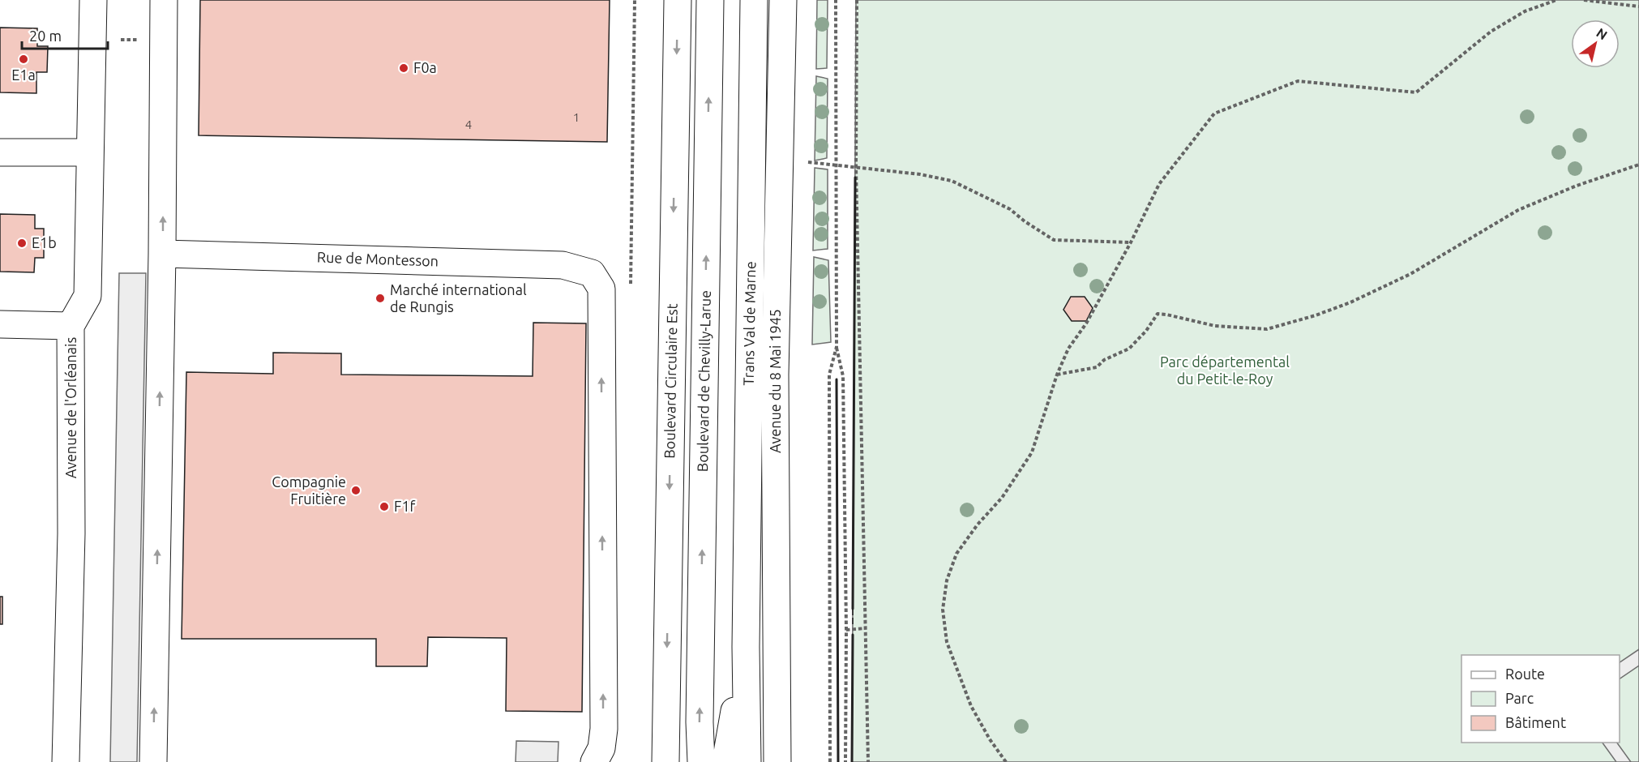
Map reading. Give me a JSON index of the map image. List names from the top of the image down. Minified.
{"streets":{"street":["Rue de Montesson","Trans Val de Marne","Boulevard Circulaire Est","Boulevard de Chevilly-Larue","Avenue du 8 Mai 1945","Avenue de l'Orléanais"]},"one_way":["Boulevard de Chevilly-Larue"],"parks":["Parc départemental du Petit-le-Roy"],"places":["E1a","F0a","E1b","Marché international de Rungis","Compagnie Fruitière","F1f"],"house_numbers":["1","4"],"legend":["Route","Parc","Bâtiment"],"scale_bar":"20 m","north":"top right"}
